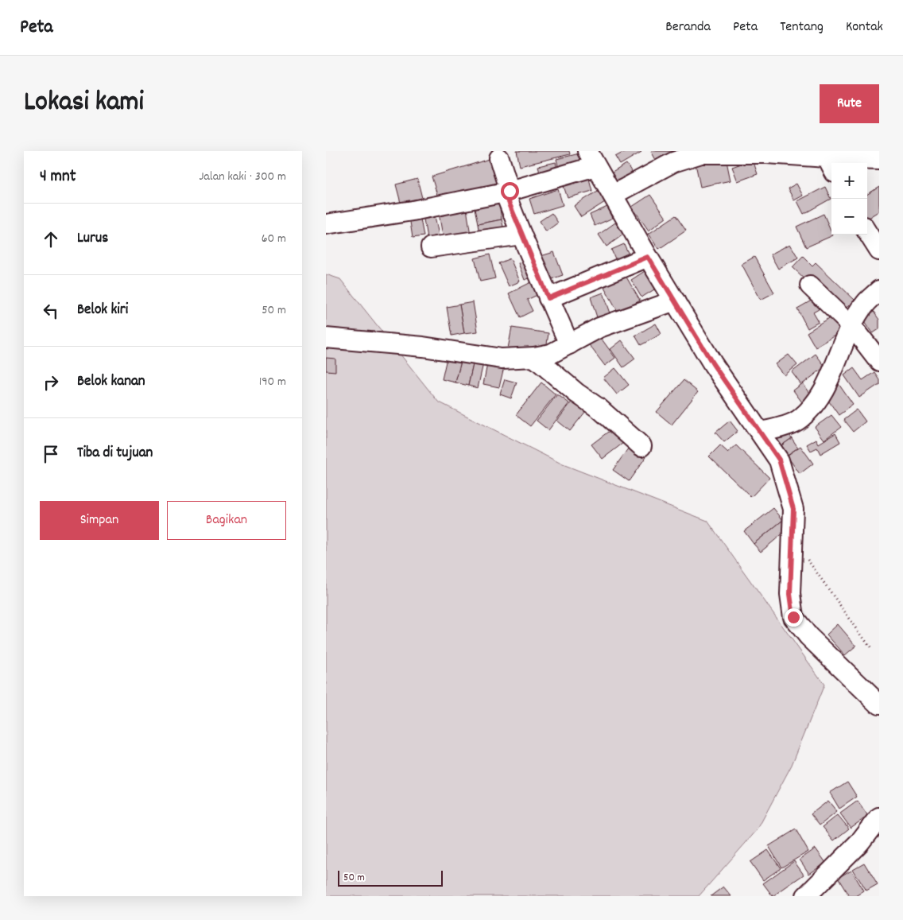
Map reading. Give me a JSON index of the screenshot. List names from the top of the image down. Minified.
{"scale_bar":"50 m","page":{"header":"Peta","nav":["Beranda","Peta","Tentang","Kontak"],"title":"Lokasi kami","buttons":["Rute",["Simpan","Bagikan"]],"heading":["4 mnt","Jalan kaki · 300 m"],"map_buttons":["+","−"],"list":[["Lurus","60 m"],["Belok kiri","50 m"],["Belok kanan","190 m"],"Tiba di tujuan"],"scale":"50 m"}}
